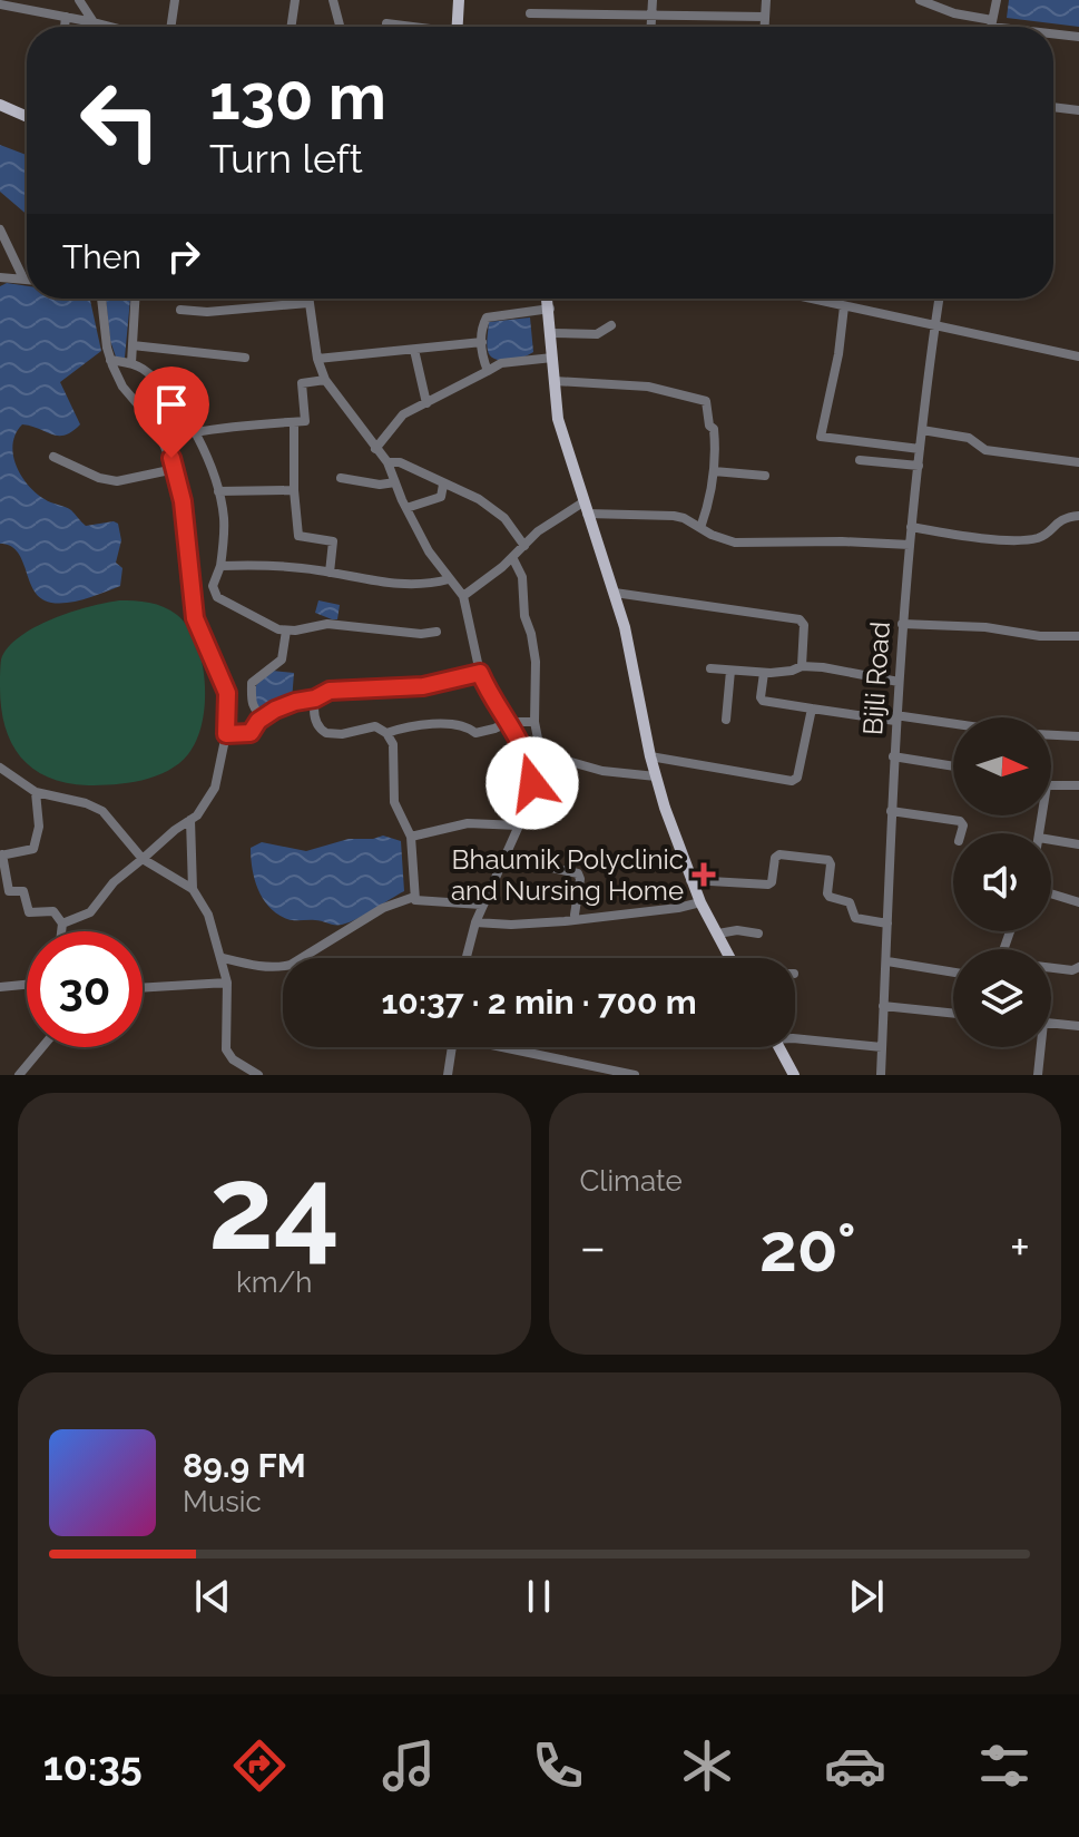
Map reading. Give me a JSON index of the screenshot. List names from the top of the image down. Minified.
{"streets":{"street":["Bijli Road"]},"places":{"health":["Bhaumik Polyclinic and Nursing Home"]},"north":"right","page":{"turn":["130 m","Turn left"],"then":"Then","limit":"30","trip":"10:37 · 2 min · 700 m","tile":[["24","km/h"],"Climate"],"heat":["−","20°","+"],"song":["89.9 FM","Music"],"tabs":"10:35"}}
